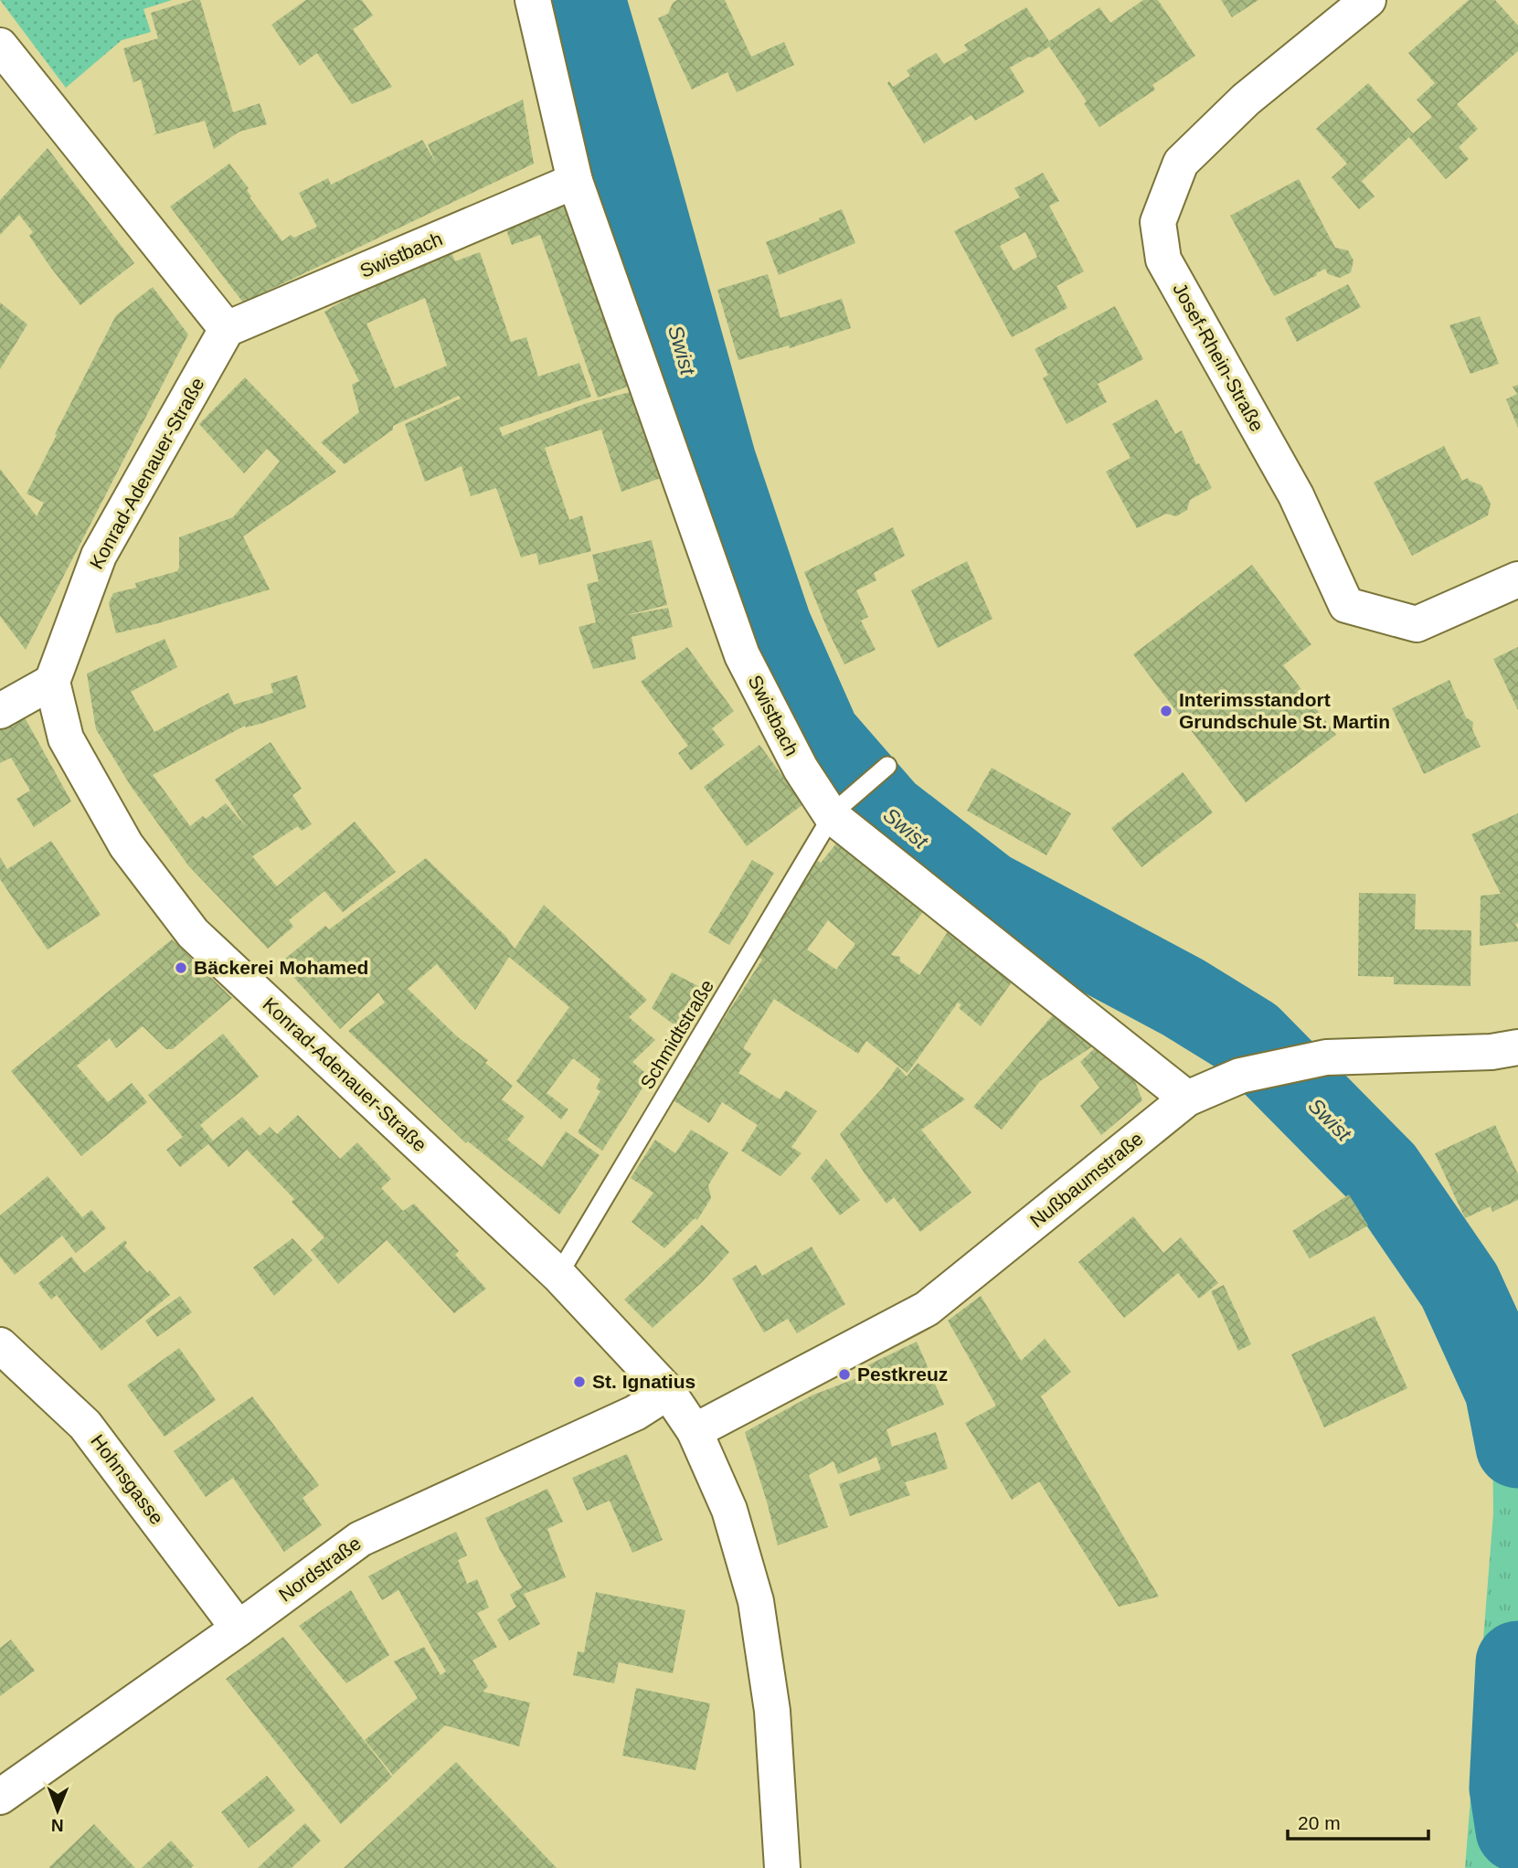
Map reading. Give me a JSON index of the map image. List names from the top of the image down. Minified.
{"streets":{"street":["Swistbach","Josef-Rhein-Straße","Konrad-Adenauer-Straße","Nußbaumstraße","Hohnsgasse","Nordstraße"],"lane":["Schmidtstraße"]},"crossings":[["Swistbach","Konrad-Adenauer-Straße"],["Swistbach","Schmidtstraße"],["Swistbach","Nußbaumstraße"],["Konrad-Adenauer-Straße","Schmidtstraße"],["Konrad-Adenauer-Straße","Nußbaumstraße"],["Konrad-Adenauer-Straße","Nordstraße"],["Hohnsgasse","Nordstraße"]],"water":["Swist"],"places":["Interimsstandort Grundschule St. Martin","Bäckerei Mohamed","Pestkreuz","St. Ignatius"],"scale_bar":"20 m","north":"bottom"}
